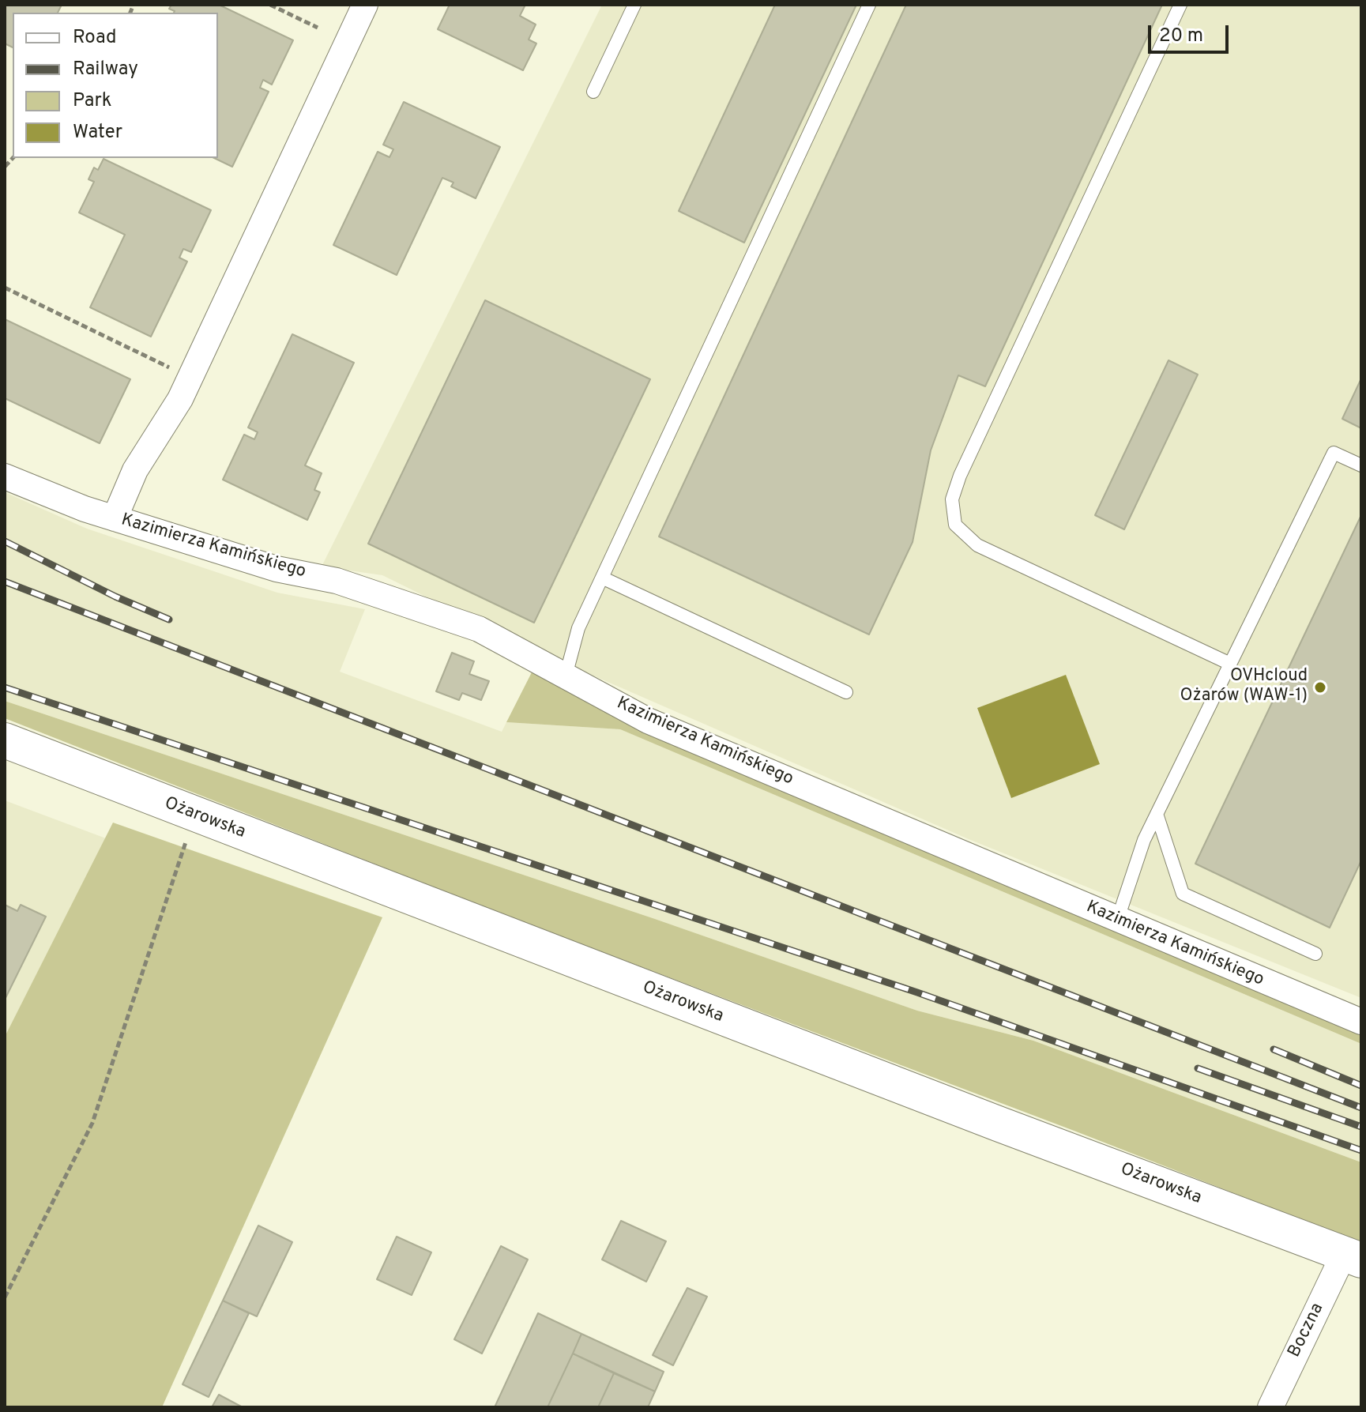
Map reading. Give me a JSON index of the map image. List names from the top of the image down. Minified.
{"streets":{"main road":["Ożarowska"],"street":["Kazimierza Kamińskiego","Boczna"]},"crossings":[["Ożarowska","Boczna"]],"places":["OVHcloud Ożarów (WAW-1)"],"legend":["Road","Railway","Park","Water"],"scale_bar":"20 m"}
